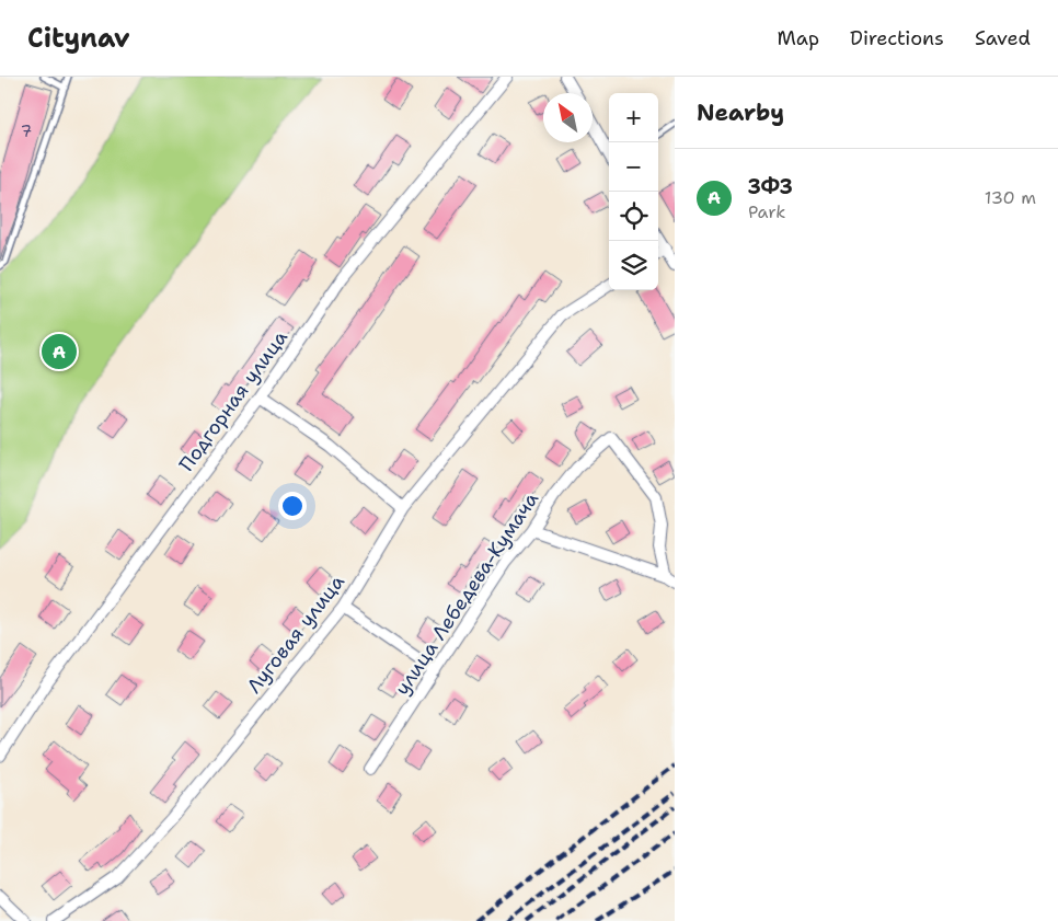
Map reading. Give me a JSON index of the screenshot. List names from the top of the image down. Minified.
{"streets":{"street":["Подгорная улица","улица Лебедева-Кумача","Луговая улица"]},"house_numbers":["7"],"north":"top left","page":{"header":"Citynav","nav":["Map","Directions","Saved"],"heading":"Nearby","map_buttons":["+","−"],"list":[{"mark":"A","name":"ЗФЗ","note":"Park","value":"130 m"}],"pins":"A"}}
